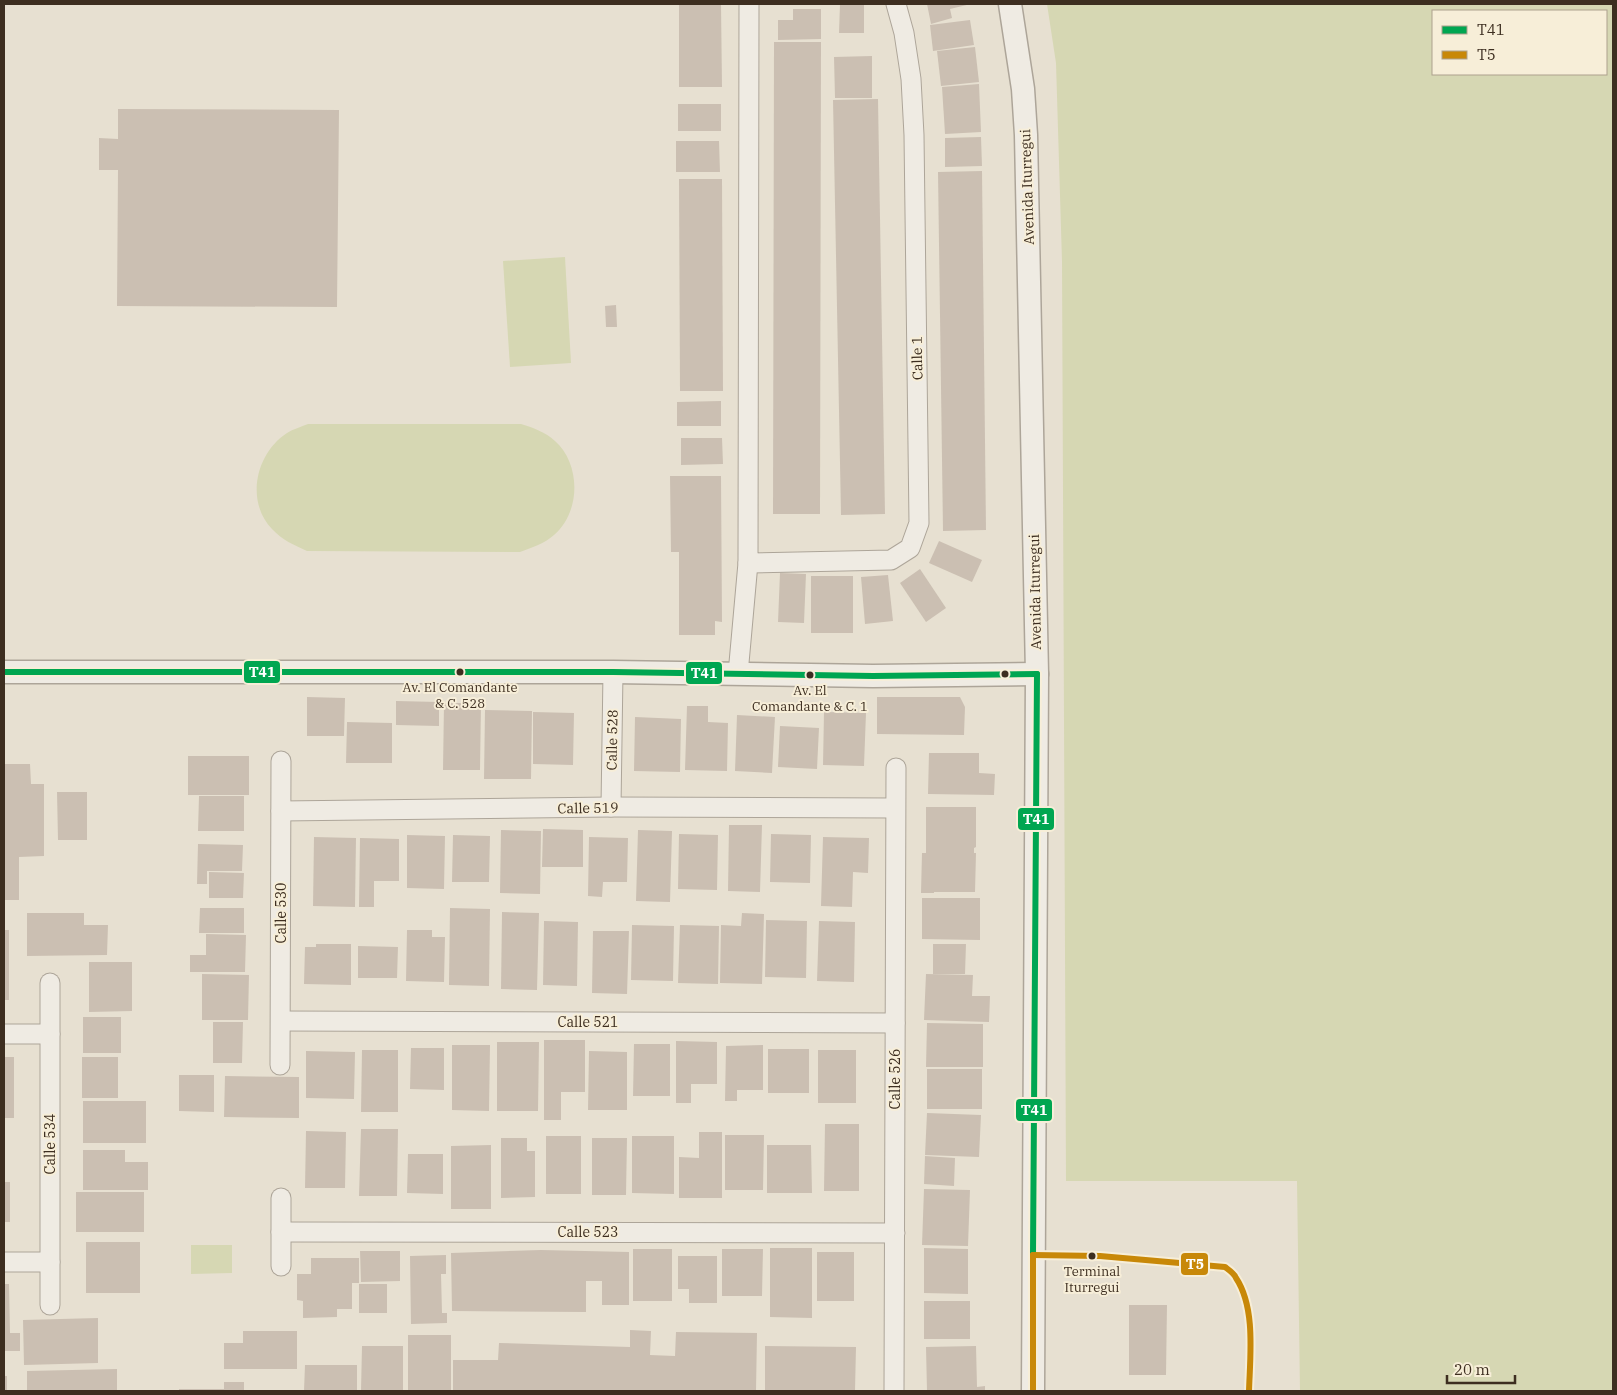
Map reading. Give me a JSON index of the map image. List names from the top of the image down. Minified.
{"streets":{"street":["Avenida Iturregui","Calle 1","Calle 528","Calle 519","Calle 530","Calle 521","Calle 526","Calle 534","Calle 523"]},"crossings":[["Calle 528","Calle 519"],["Calle 519","Calle 530"],["Calle 519","Calle 526"],["Calle 530","Calle 521"],["Calle 521","Calle 526"],["Calle 526","Calle 523"]],"places":["Av. El Comandante & C. 528","Av. El Comandante & C. 1","Terminal Iturregui"],"lines":["transit line T41","transit line T5"],"legend":["T41","T5"],"scale_bar":"20 m"}
